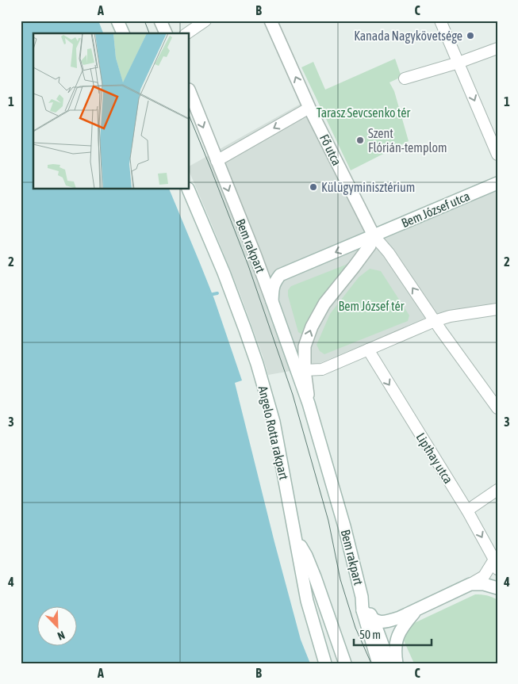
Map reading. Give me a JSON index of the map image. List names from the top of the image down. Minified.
{"streets":{"main road":["Fő utca","Bem József utca","Bem rakpart","Angelo Rotta rakpart"],"street":["Lipthay utca"]},"crossings":[["Fő utca","Bem József utca"]],"one_way":["Fő utca"],"parks":["Tarasz Sevcsenko tér","Bem József tér"],"places":["Kanada Nagykövetsége","Szent Flórián-templom","Külügyminisztérium"],"scale_bar":"50 m","north":"bottom right","grid":{"columns":["A","B","C"],"rows":["1","2","3","4"]}}
